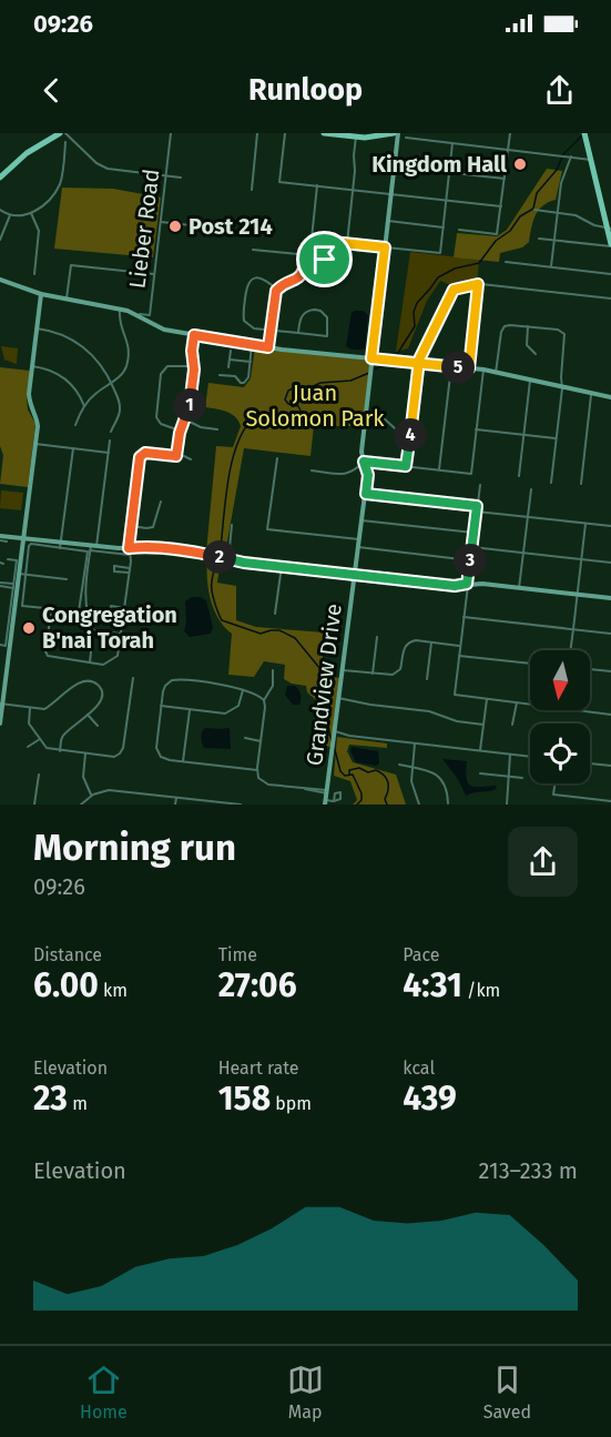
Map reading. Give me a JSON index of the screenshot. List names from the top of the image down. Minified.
{"streets":{"street":["Lieber Road","Grandview Drive"]},"parks":["Juan Solomon Park"],"places":["Kingdom Hall","Post 214","Congregation B'nai Torah"],"north":"bottom","page":{"status":"09:26","header":"Runloop","pins":["5","1","4","2","3"],"heading":["Morning run","09:26"],"stats":[["Distance","6.00 km"],["Time","27:06"],["Pace","4:31 /km"],["Elevation","23 m"],["Heart rate","158 bpm"],["kcal","439"]],"chart":["Elevation","213–233 m"],"tabs":["Home","Map","Saved"]}}
